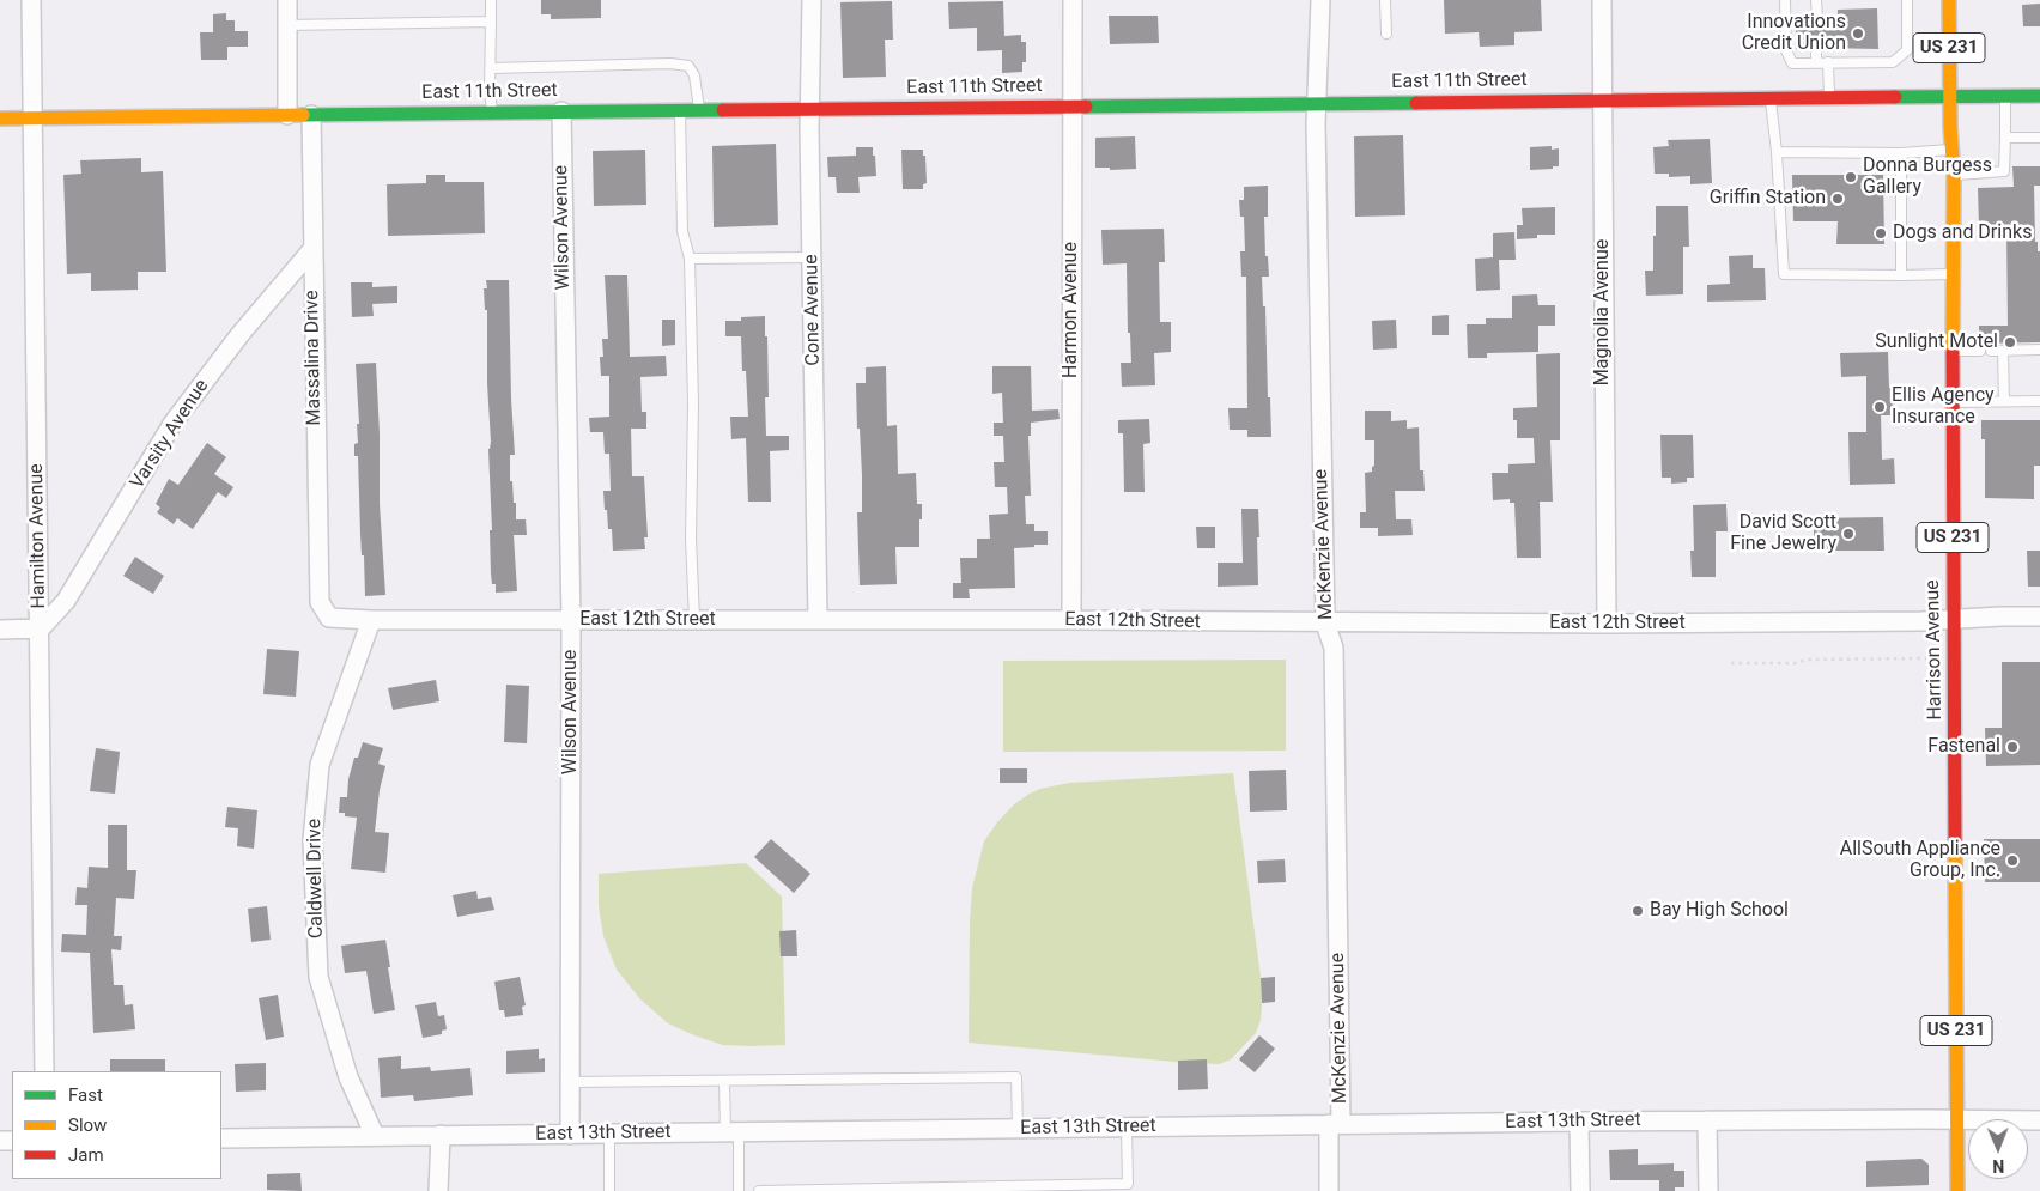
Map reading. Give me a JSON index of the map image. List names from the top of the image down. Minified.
{"streets":{"main road":["US 231","East 11th Street","Harrison Avenue"],"street":["Wilson Avenue","Cone Avenue","Harmon Avenue","Magnolia Avenue","Massalina Drive","Varsity Avenue","Hamilton Avenue","McKenzie Avenue","East 12th Street","Caldwell Drive","East 13th Street"]},"crossings":[["East 11th Street","Wilson Avenue"],["East 11th Street","Cone Avenue"],["East 11th Street","Harmon Avenue"],["East 11th Street","Magnolia Avenue"],["East 11th Street","Massalina Drive"],["East 11th Street","Hamilton Avenue"],["East 11th Street","McKenzie Avenue"],["East 11th Street","Harrison Avenue"],["Wilson Avenue","East 12th Street"],["Wilson Avenue","East 13th Street"],["Cone Avenue","East 12th Street"],["Harmon Avenue","East 12th Street"],["Magnolia Avenue","East 12th Street"],["Massalina Drive","Varsity Avenue"],["Massalina Drive","East 12th Street"],["Varsity Avenue","Hamilton Avenue"],["McKenzie Avenue","East 12th Street"],["McKenzie Avenue","East 13th Street"],["East 12th Street","Harrison Avenue"],["East 12th Street","Caldwell Drive"],["Harrison Avenue","East 13th Street"],["Caldwell Drive","East 13th Street"]],"places":["Innovations Credit Union","Donna Burgess Gallery","Griffin Station","Dogs and Drinks","Sunlight Motel","Ellis Agency Insurance","David Scott Fine Jewelry","Fastenal","AllSouth Appliance Group, Inc.","Bay High School"],"legend":["Fast","Slow","Jam"],"north":"bottom"}
